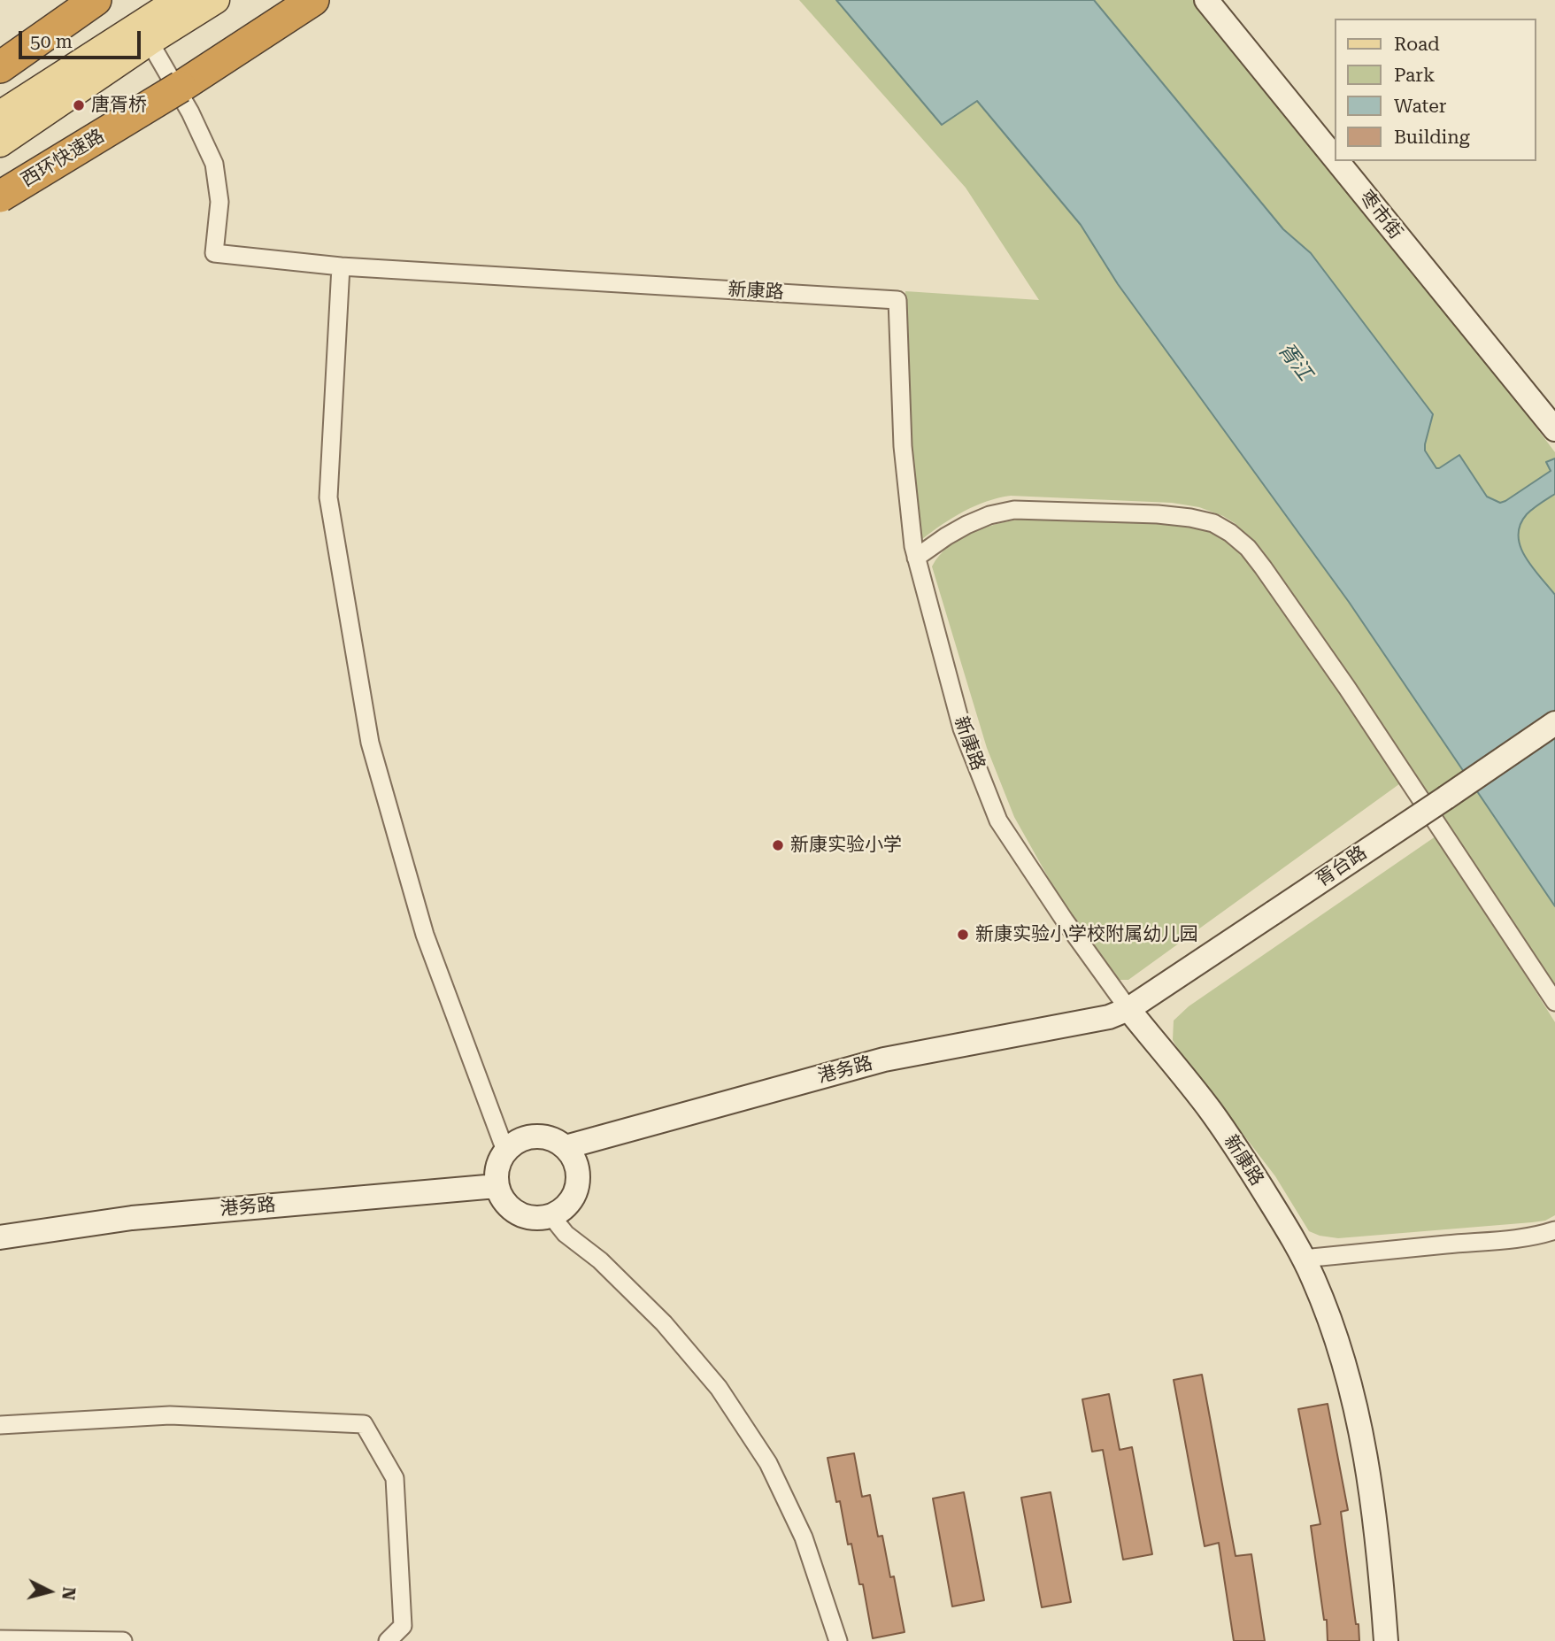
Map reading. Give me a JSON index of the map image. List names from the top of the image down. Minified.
{"streets":{"highway":["西环快速路"],"street":["枣市街","新康路","胥台路","港务路"]},"crossings":[["新康路","胥台路"],["新康路","港务路"],["胥台路","港务路"]],"water":["胥江"],"places":["唐胥桥","新康实验小学","新康实验小学校附属幼儿园"],"legend":["Road","Park","Water","Building"],"scale_bar":"50 m","north":"right"}
